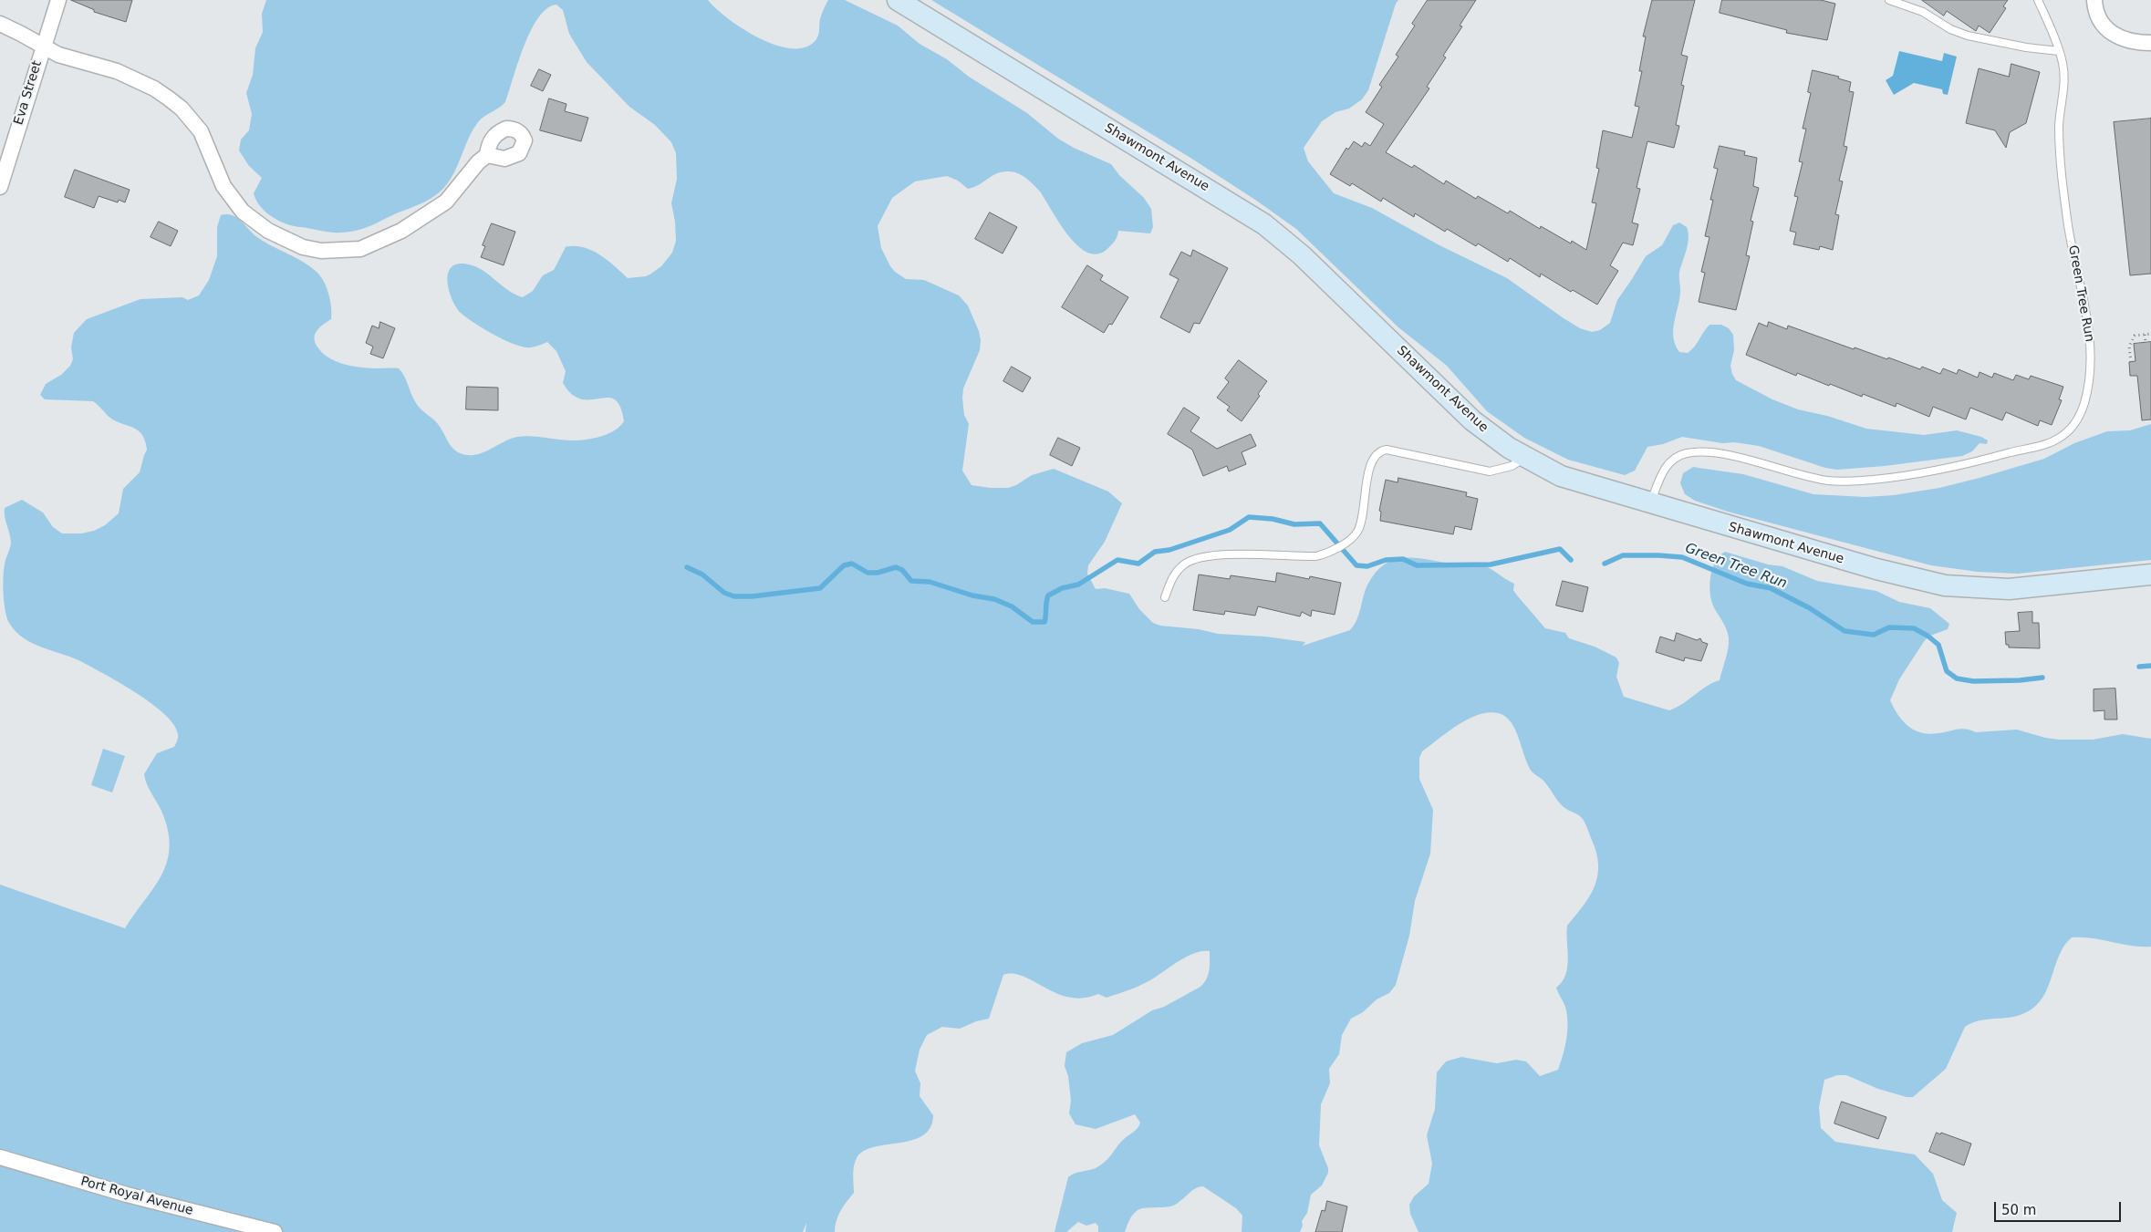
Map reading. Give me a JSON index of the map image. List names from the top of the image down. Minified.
{"streets":{"main road":["Shawmont Avenue"],"street":["Eva Street","Port Royal Avenue"],"lane":["Green Tree Run"]},"crossings":[["Shawmont Avenue","Green Tree Run"]],"water":["Green Tree Run"],"scale_bar":"50 m"}
